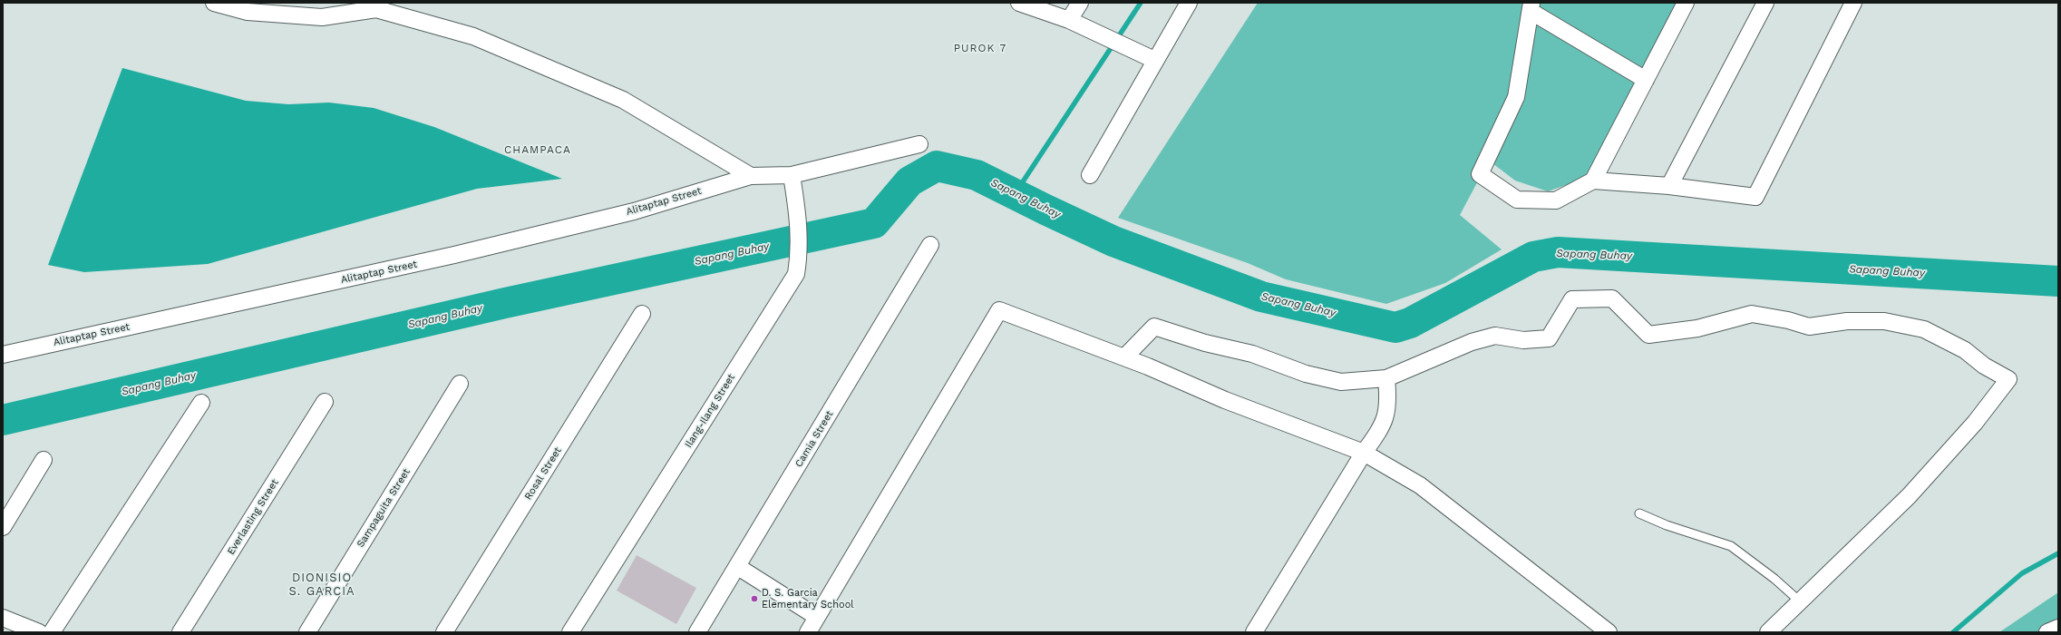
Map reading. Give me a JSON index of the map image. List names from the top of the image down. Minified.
{"streets":{"street":["Alitaptap Street","Ilang-Ilang Street","Camia Street","Rosal Street","Sampaguita Street","Everlasting Street"]},"crossings":[["Alitaptap Street","Ilang-Ilang Street"]],"districts":["PUROK 7","CHAMPACA","DIONISIO S. GARCIA"],"water":["Sapang Buhay"],"places":["D. S. Garcia Elementary School"]}
